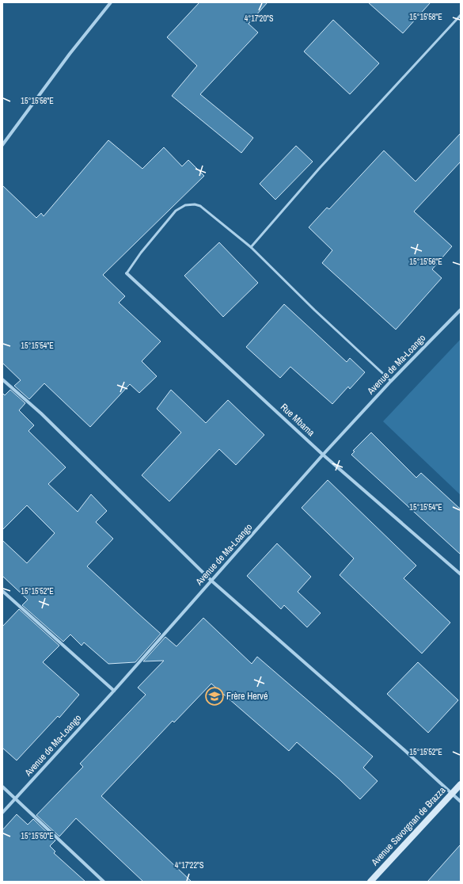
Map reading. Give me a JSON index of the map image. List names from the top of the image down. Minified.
{"streets":{"main road":["Avenue Savorgnan de Brazza"],"street":["Avenue de Ma-Loango","Rue Mbama"]},"crossings":[["Avenue de Ma-Loango","Rue Mbama"]],"places":{"school or university":["Frère Hervé"]},"coordinates":["15°15'58\"E","4°17'20\"S","15°15'56\"E","15°15'54\"E","15°15'52\"E","15°15'50\"E","4°17'22\"S"]}
